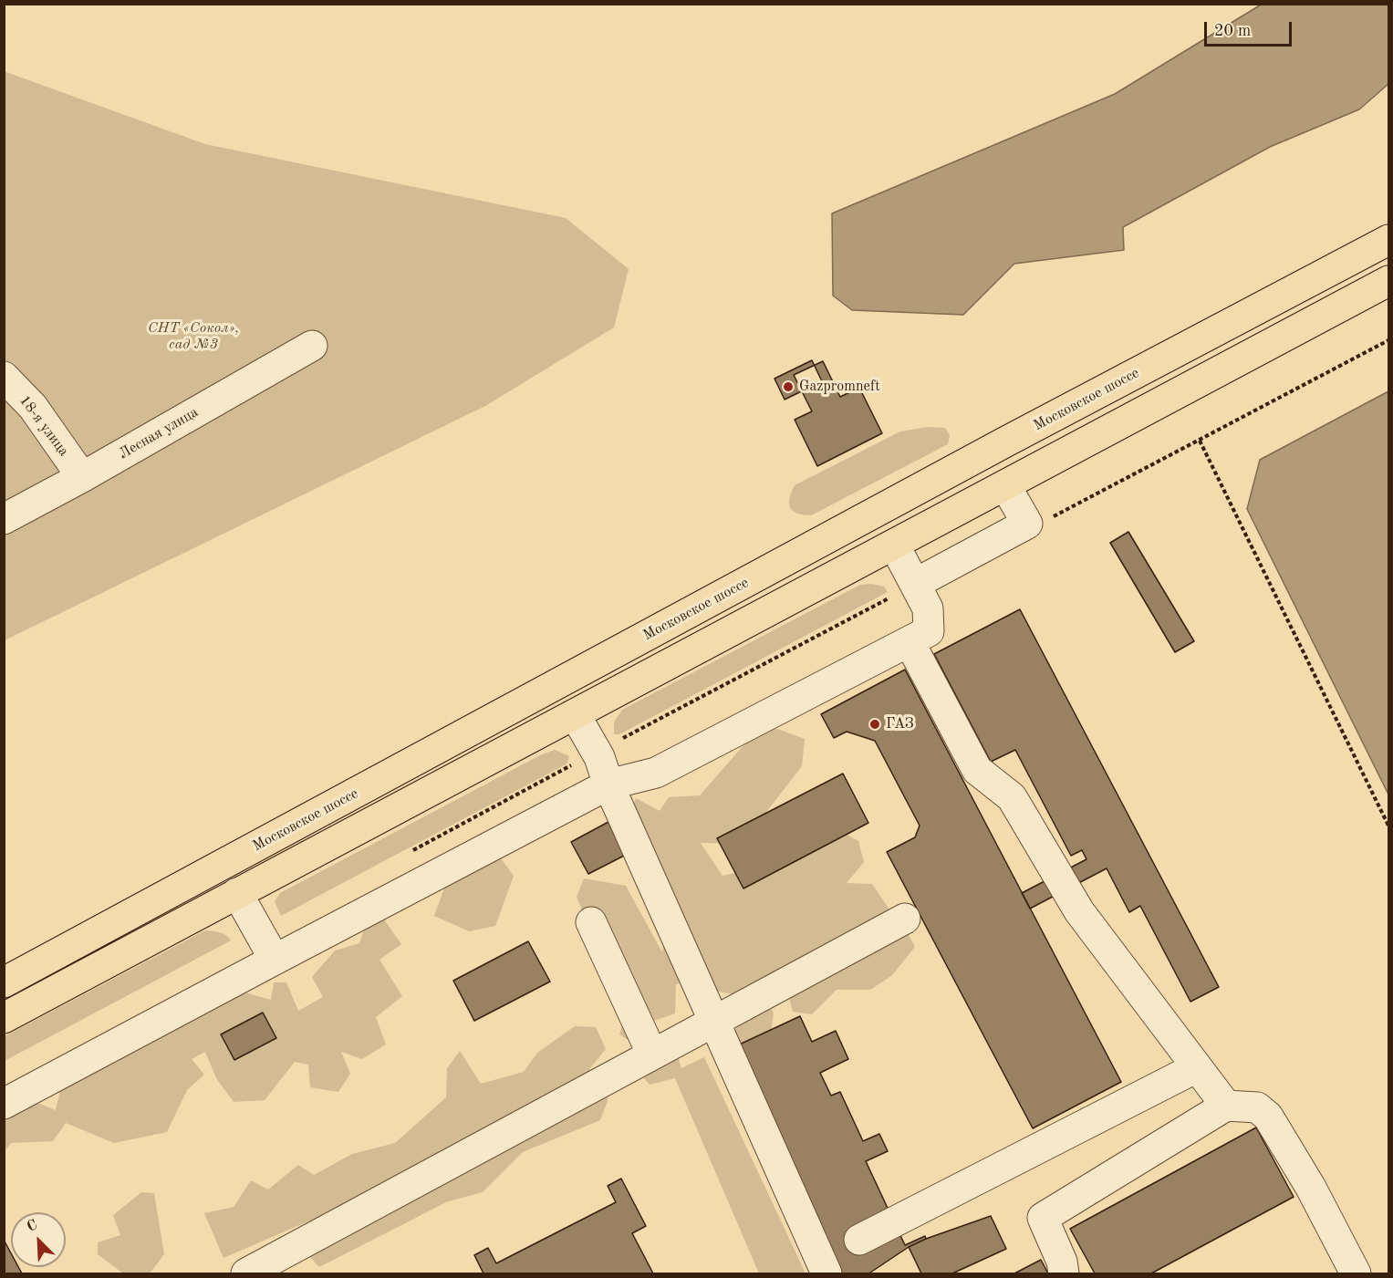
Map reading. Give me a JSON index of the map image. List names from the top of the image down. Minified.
{"streets":{"main road":["Московское шоссе"],"street":["18-я улица","Лесная улица"]},"crossings":[["18-я улица","Лесная улица"]],"parks":["СНТ «Сокол», сад №3"],"places":["Gazpromneft","ГАЗ"],"scale_bar":"20 m","north":"top left"}
